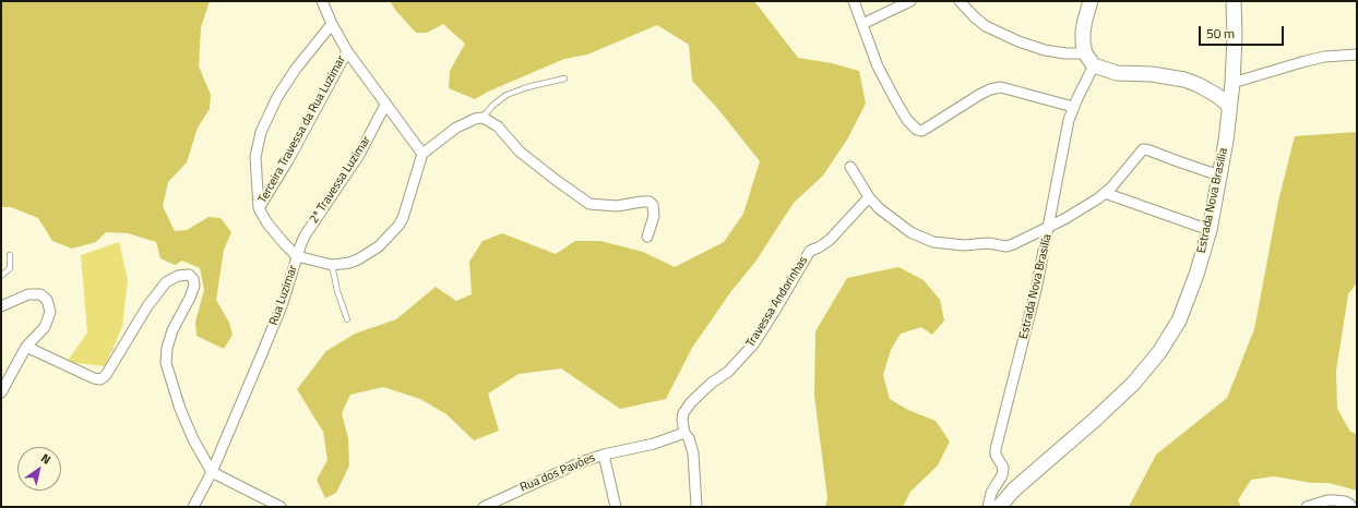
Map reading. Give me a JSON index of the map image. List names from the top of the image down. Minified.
{"streets":{"street":["Terceira Travessa da Rua Luzimar","2ª Travessa Luzimar","Estrada Nova Brasilia","Estrada Nova Brasilía","Rua Luzimar","Travessa Andorinhas","Rua dos Pavões"]},"crossings":[["Terceira Travessa da Rua Luzimar","Rua Luzimar"],["2ª Travessa Luzimar","Rua Luzimar"],["Travessa Andorinhas","Rua dos Pavões"]],"scale_bar":"50 m","north":"top right"}
